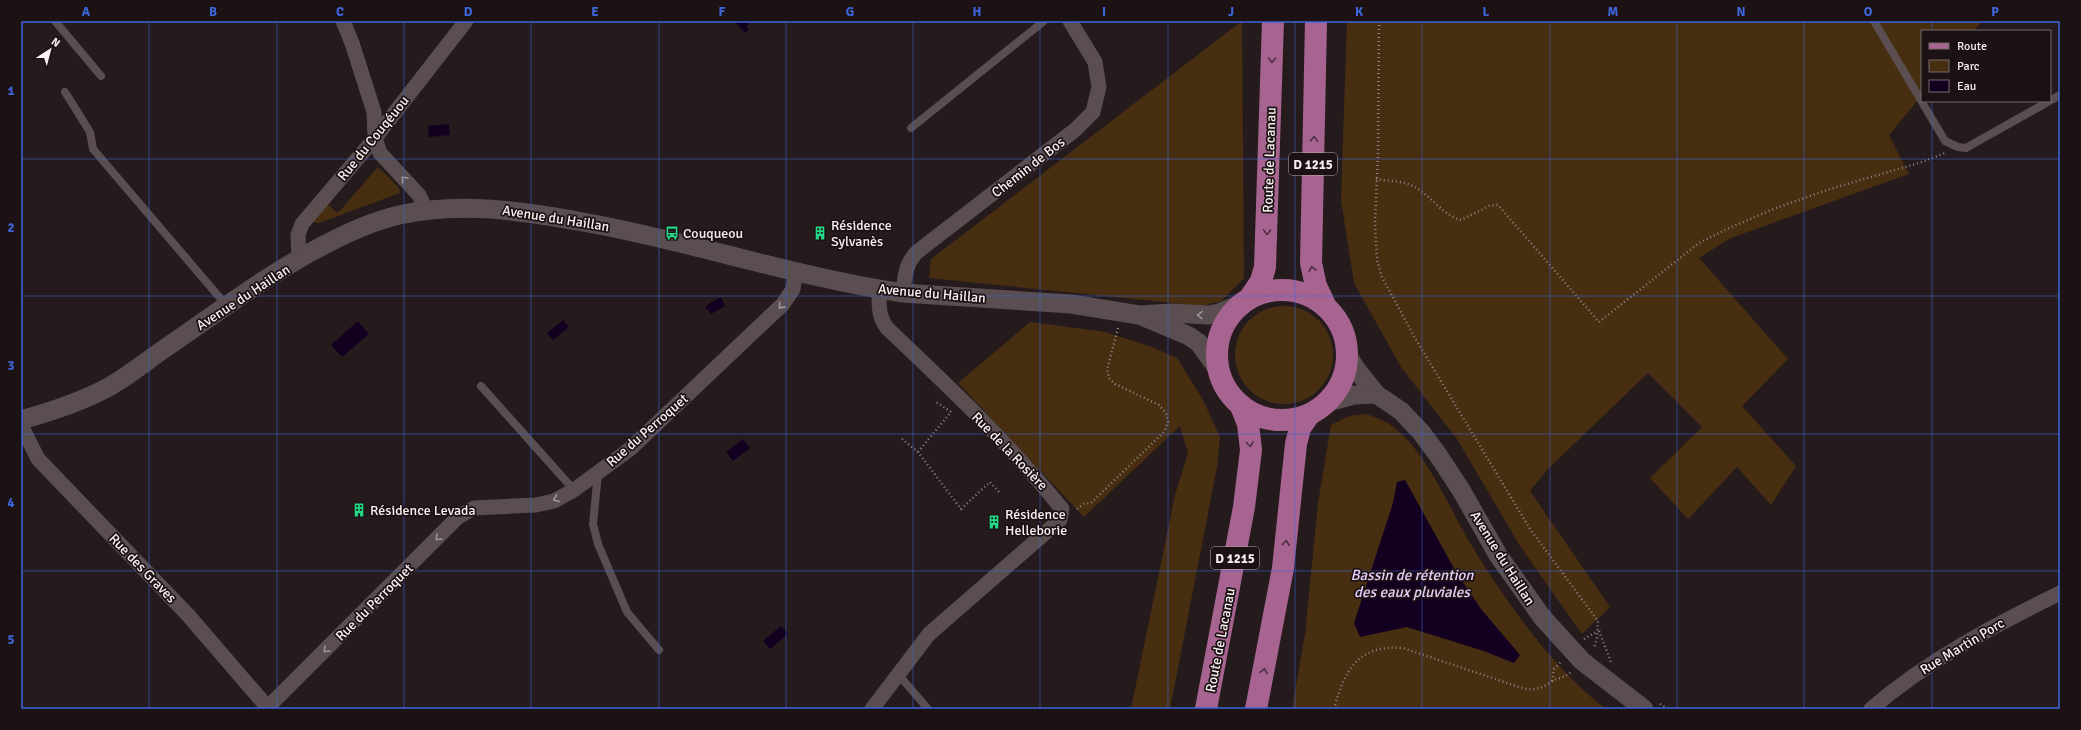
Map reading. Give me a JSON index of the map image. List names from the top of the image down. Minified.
{"streets":{"main road":["Route de Lacanau","D 1215"],"street":["Rue du Couqéuou","Chemin de Bos","Avenue du Haillan","Rue du Perroquet","Rue de la Rosière","Rue des Graves","Rue Martin Porc"]},"crossings":[["Rue du Couqéuou","Avenue du Haillan"],["Route de Lacanau","D 1215"],["Route de Lacanau","Avenue du Haillan"],["D 1215","Avenue du Haillan"],["Chemin de Bos","Avenue du Haillan"],["Avenue du Haillan","Rue du Perroquet"],["Avenue du Haillan","Rue de la Rosière"],["Rue du Perroquet","Rue des Graves"]],"one_way":["Rue du Perroquet"],"water":["Bassin de rétention des eaux pluviales"],"places":{"bus stop":["Couqueou"],"building":["Résidence Sylvanès","Résidence Levada","Résidence Helleborie"]},"legend":["Route","Parc","Eau"],"north":"top right","grid":{"columns":["A","B","C","D","E","F","G","H","I","J","K","L","M","N","O","P"],"rows":["1","2","3","4","5"]}}
